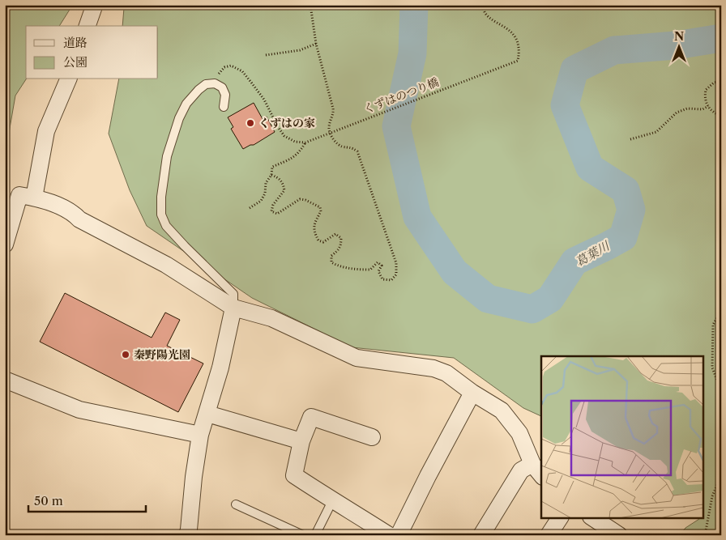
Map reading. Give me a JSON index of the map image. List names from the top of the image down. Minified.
{"streets":{"path":["くずはのつり橋"]},"water":["葛葉川"],"places":["くずはの家","秦野陽光園"],"legend":["道路","公園"],"scale_bar":"50 m","north":"top"}
